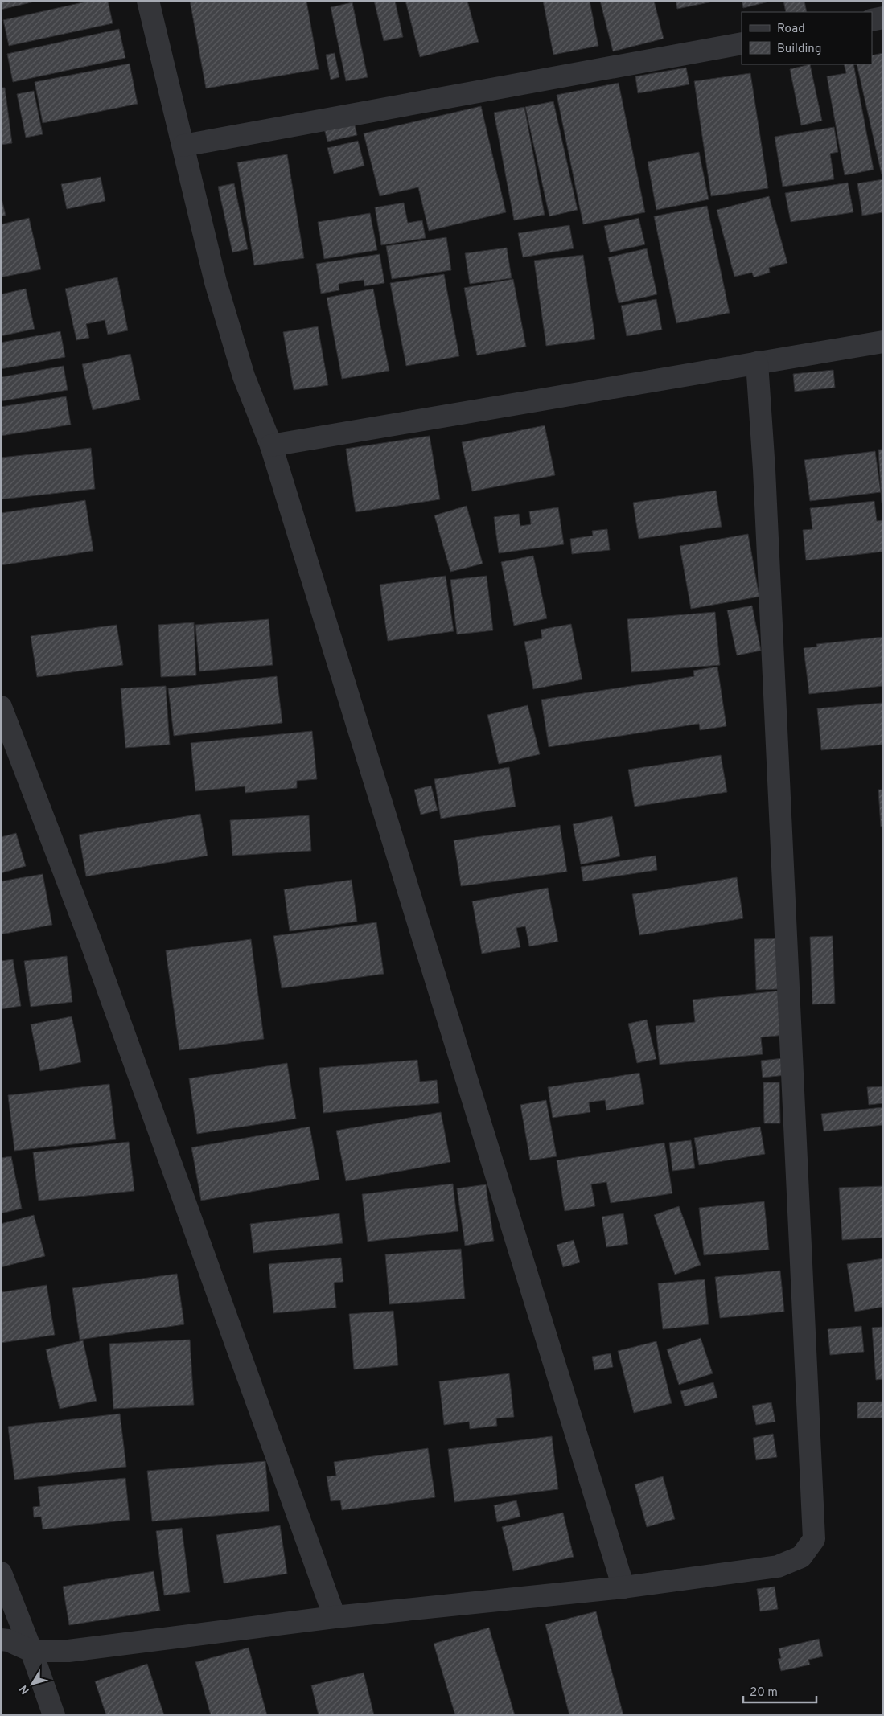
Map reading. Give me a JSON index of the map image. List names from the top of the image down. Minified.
{"legend":["Road","Building"],"scale_bar":"20 m","north":"bottom left"}
